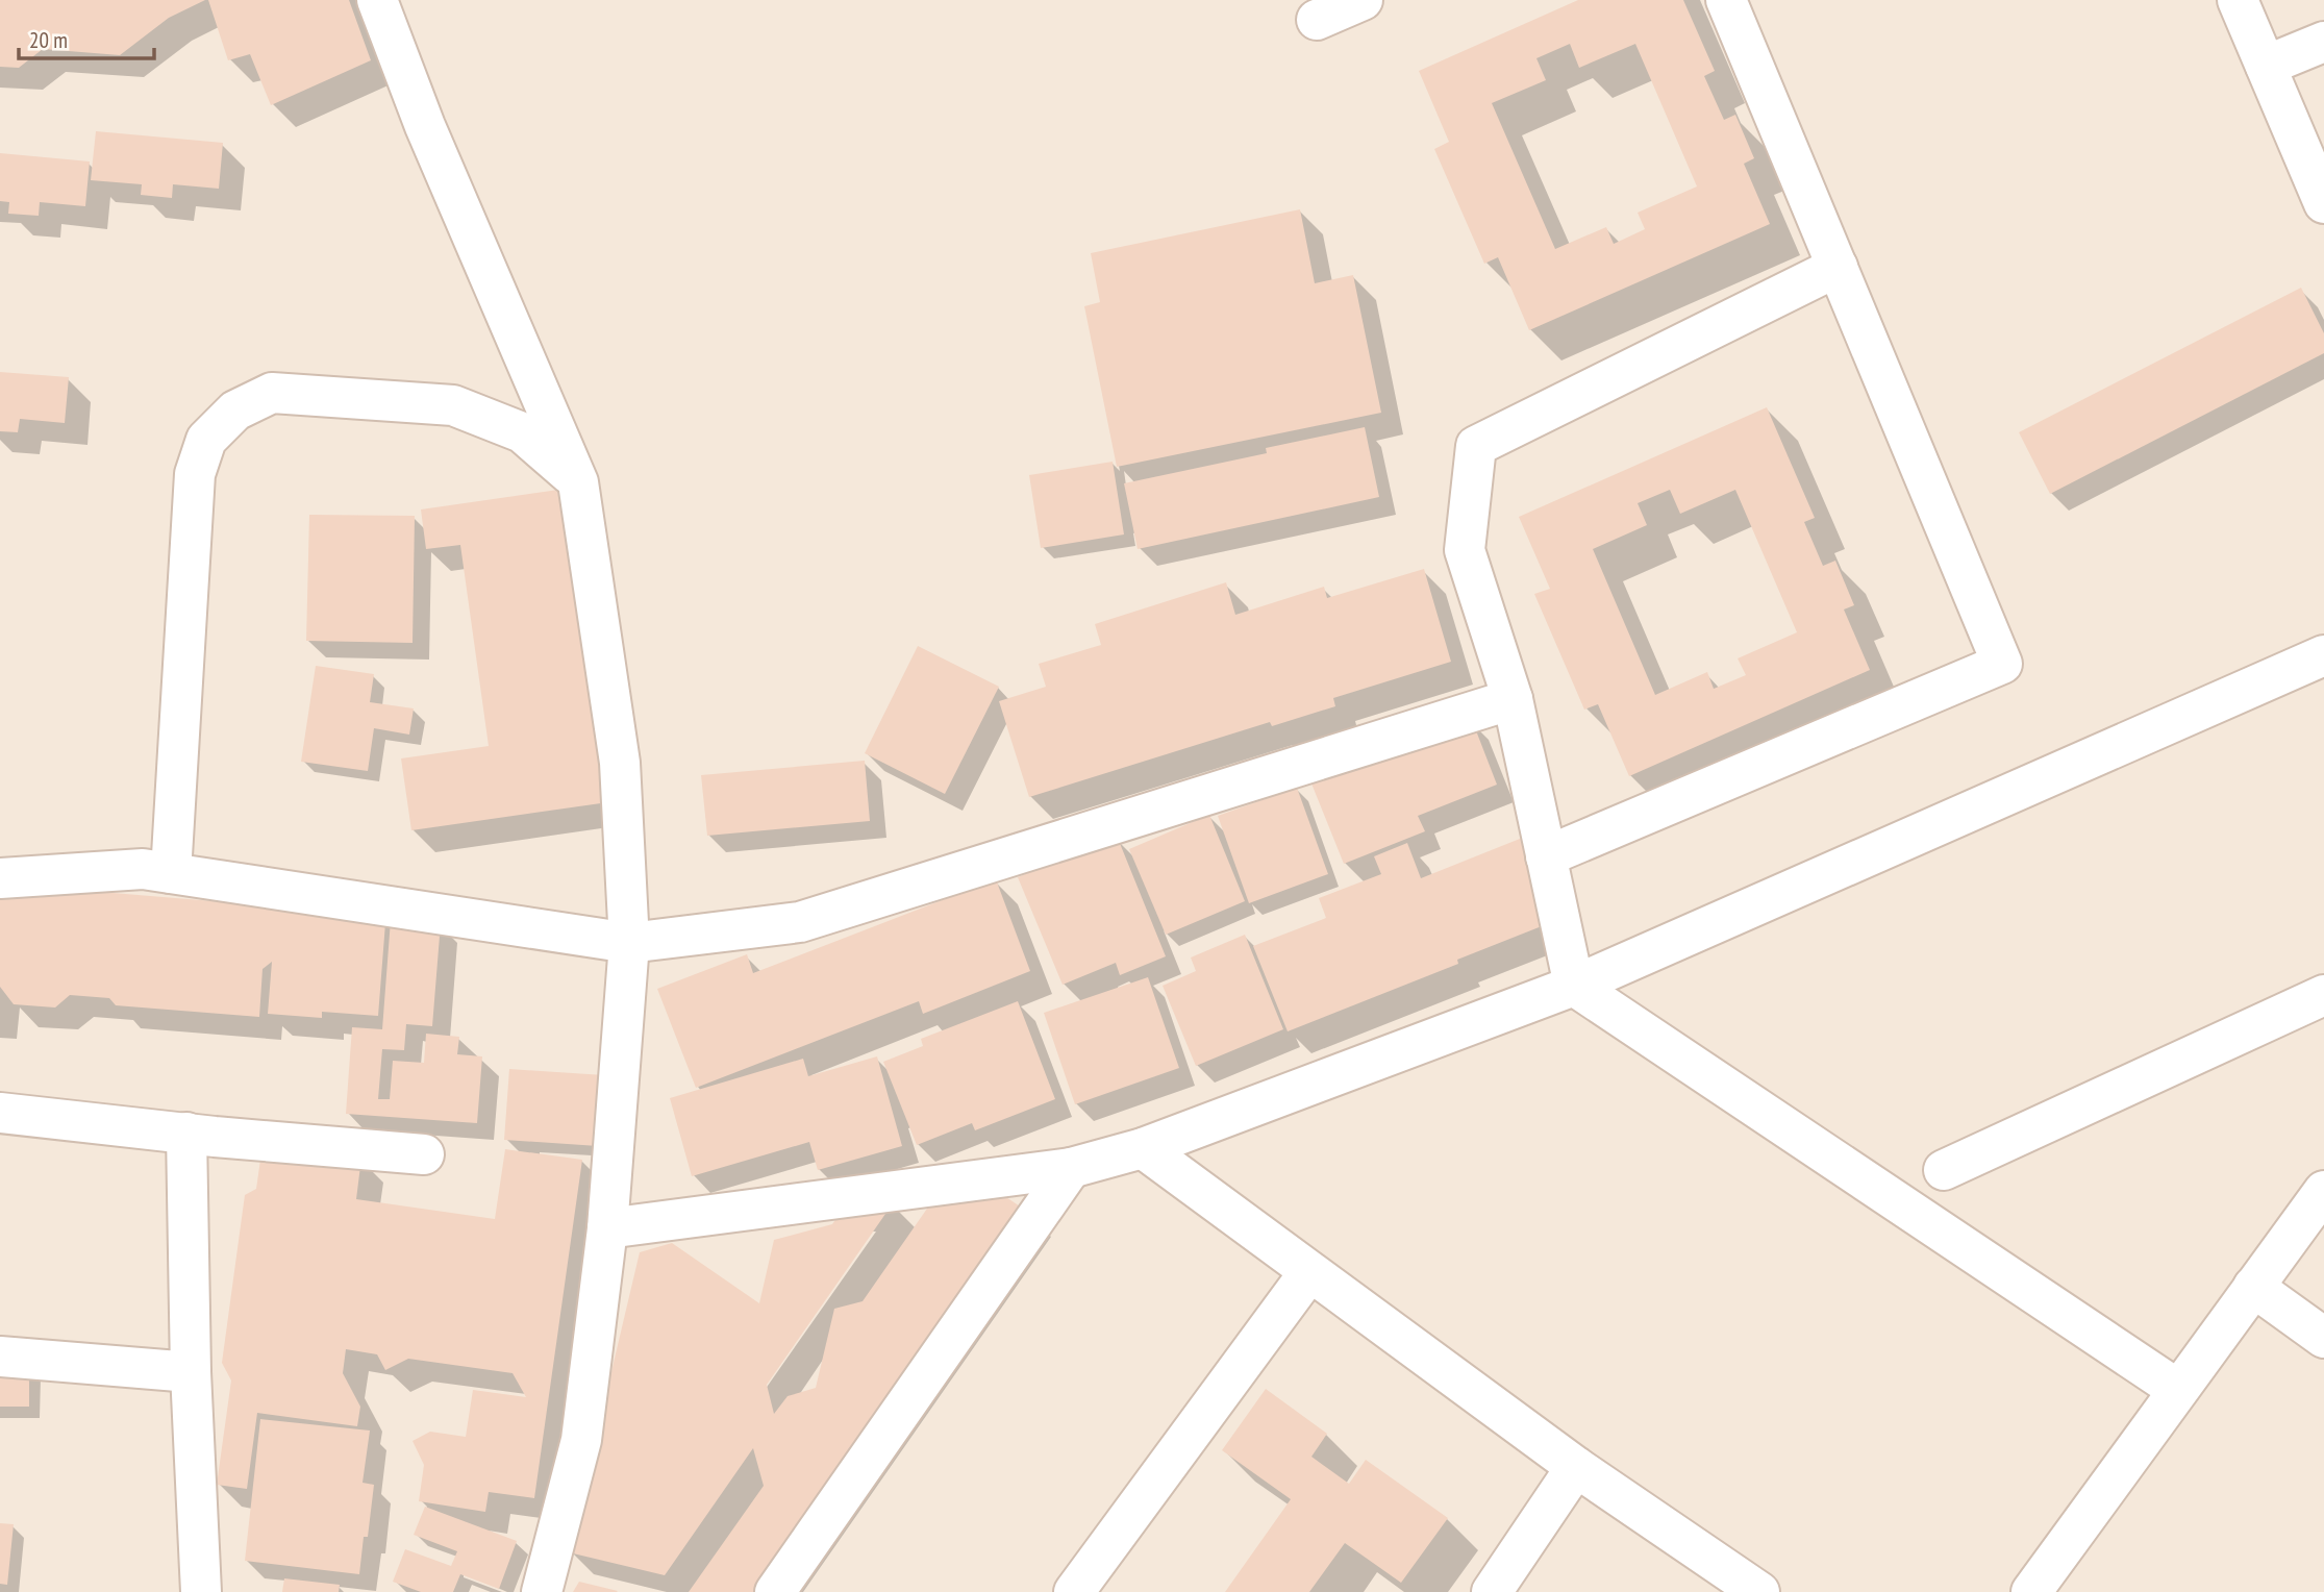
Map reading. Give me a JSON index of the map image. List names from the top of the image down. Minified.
{"scale_bar":"20 m"}
